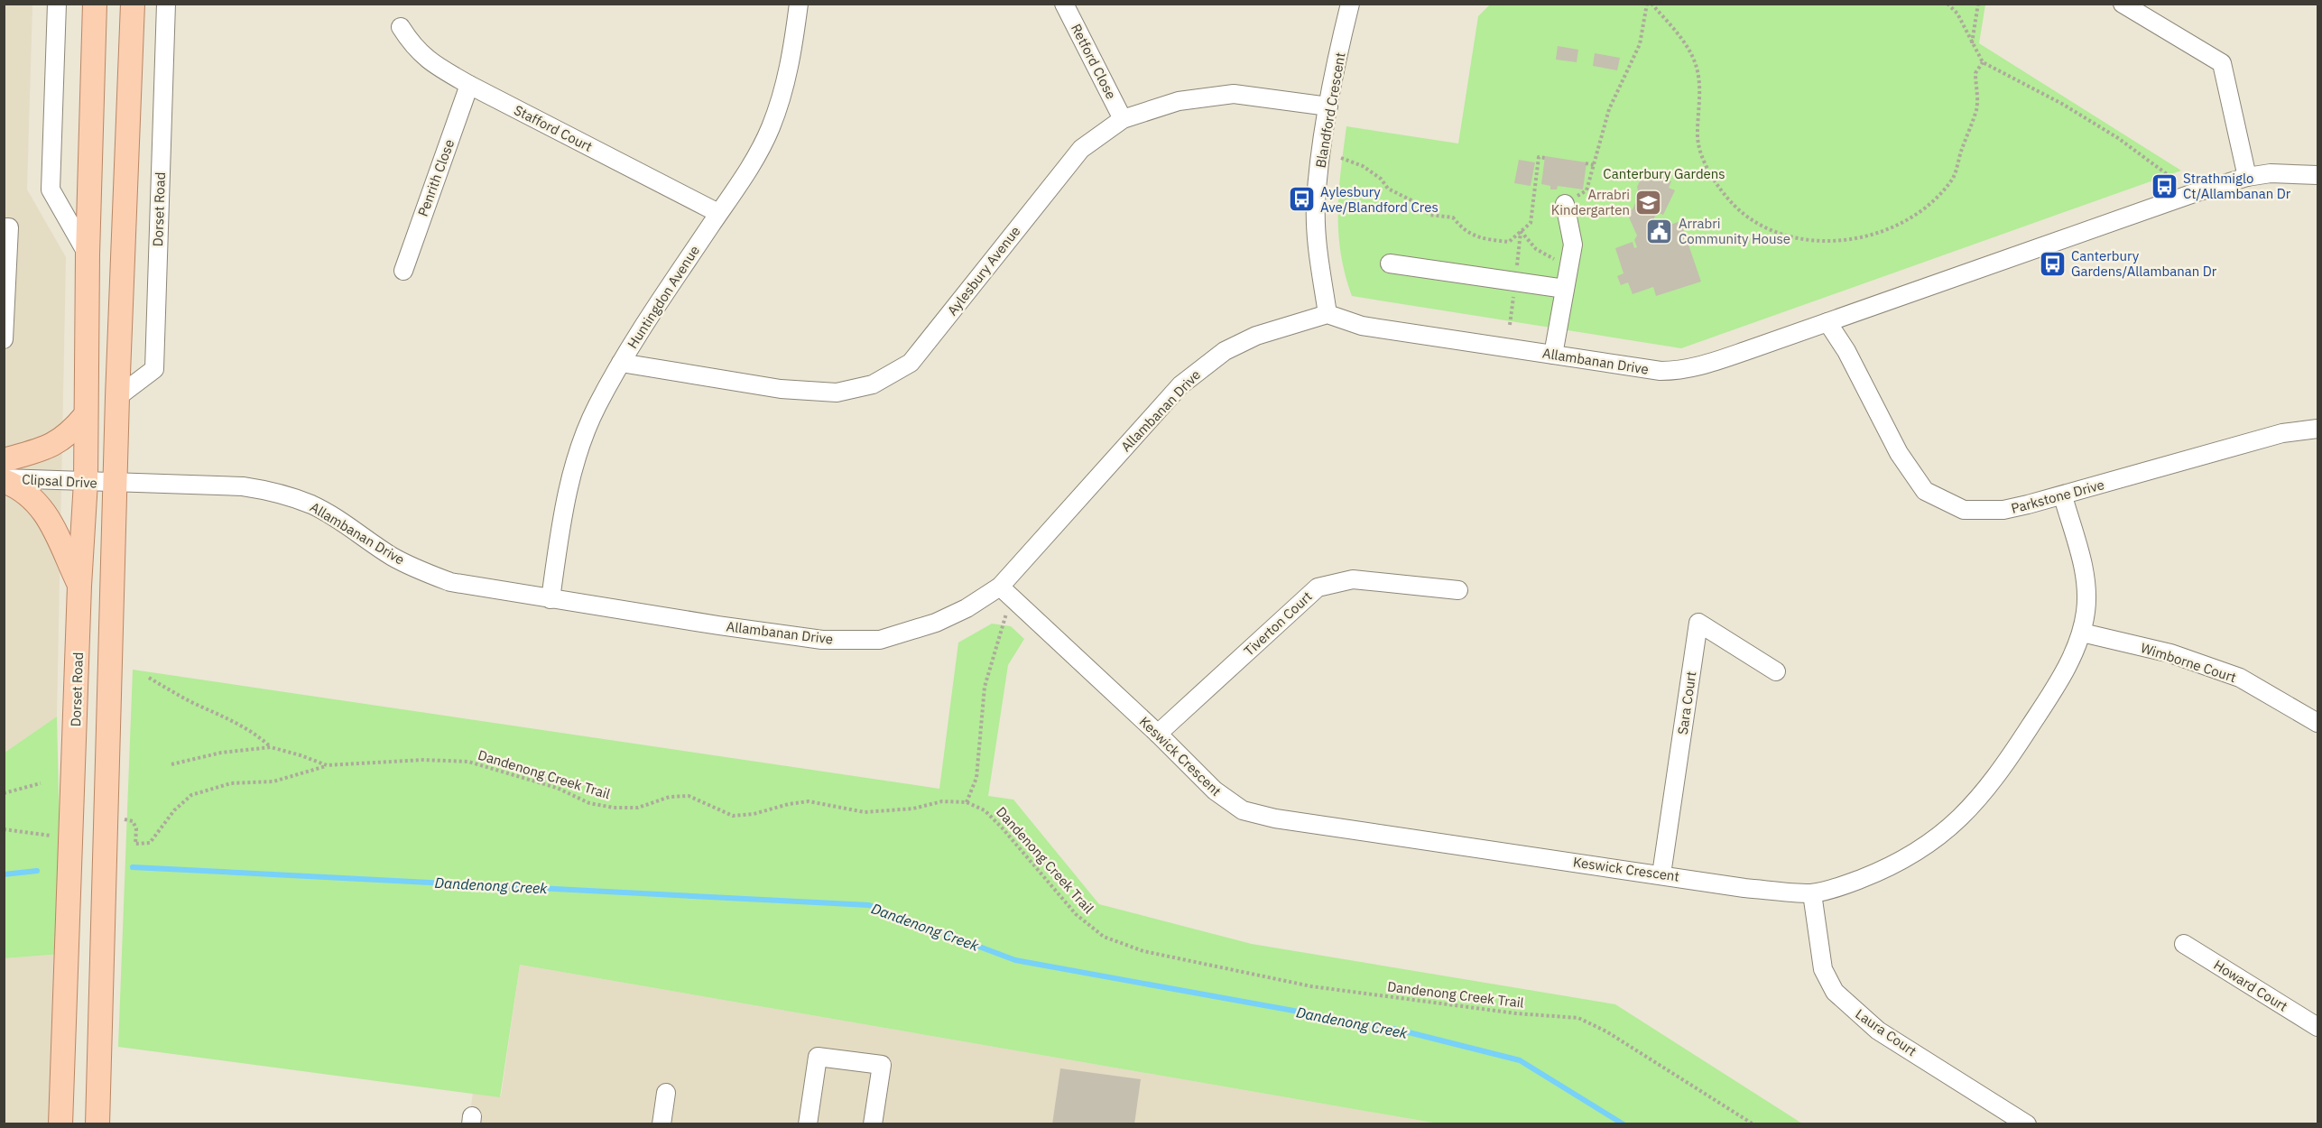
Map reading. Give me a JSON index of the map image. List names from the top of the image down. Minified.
{"streets":{"main road":["Dorset Road"],"street":["Retford Close","Blandford Crescent","Stafford Court","Penrith Close","Aylesbury Avenue","Huntingdon Avenue","Allambanan Drive","Clipsal Drive","Parkstone Drive","Tiverton Court","Wimborne Court","Sara Court","Keswick Crescent","Howard Court","Laura Court"],"path":["Dandenong Creek Trail"]},"crossings":[["Retford Close","Aylesbury Avenue"],["Blandford Crescent","Aylesbury Avenue"],["Blandford Crescent","Allambanan Drive"],["Stafford Court","Penrith Close"],["Stafford Court","Huntingdon Avenue"],["Dorset Road","Clipsal Drive"],["Aylesbury Avenue","Huntingdon Avenue"],["Huntingdon Avenue","Allambanan Drive"],["Allambanan Drive","Clipsal Drive"],["Allambanan Drive","Parkstone Drive"],["Allambanan Drive","Keswick Crescent"],["Parkstone Drive","Keswick Crescent"],["Tiverton Court","Keswick Crescent"],["Wimborne Court","Keswick Crescent"],["Sara Court","Keswick Crescent"],["Keswick Crescent","Laura Court"]],"water":["Dandenong Creek"],"parks":["Canterbury Gardens"],"places":{"bus stop":["Strathmiglo Ct/Allambanan Dr","Aylesbury Ave/Blandford Cres","Canterbury Gardens/Allambanan Dr"],"school or university":["Arrabri Kindergarten"],"public building":["Arrabri Community House"]}}
